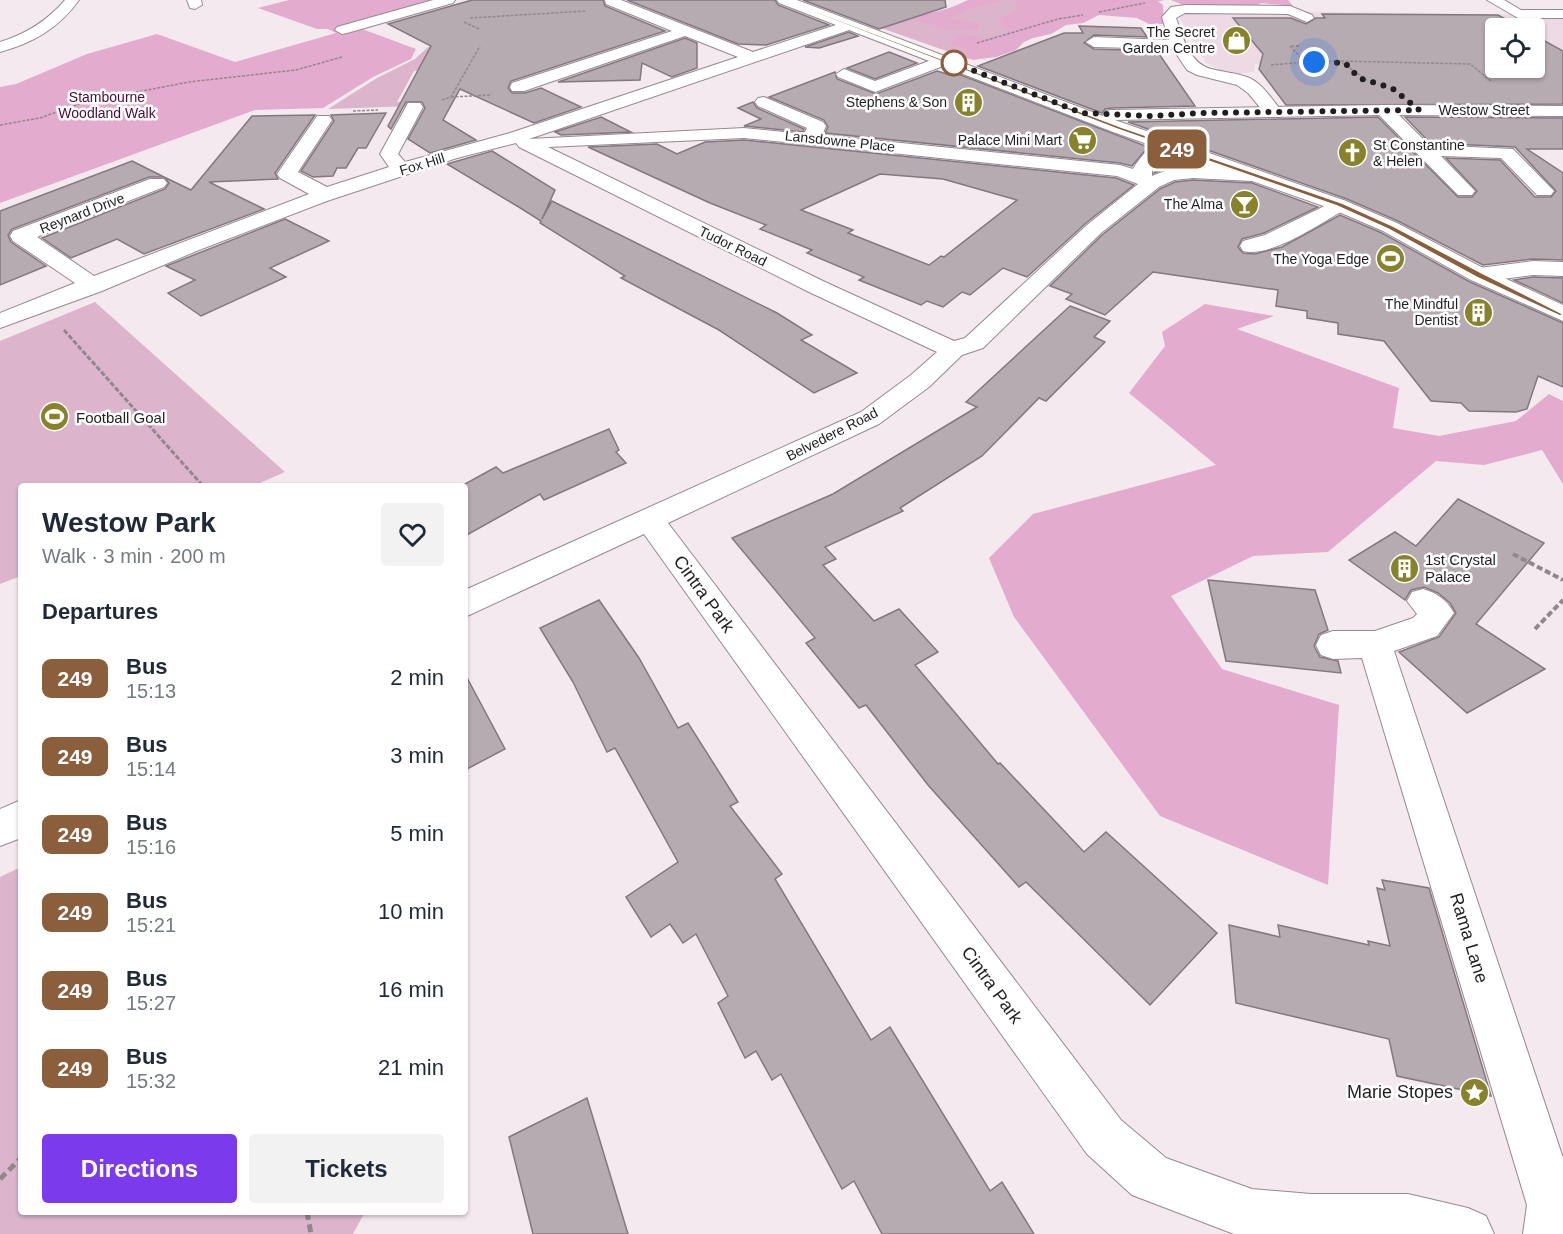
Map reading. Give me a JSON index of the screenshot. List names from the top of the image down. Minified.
{"streets":{"street":["Westow Street","Lansdowne Place","Fox Hill","Reynard Drive","Tudor Road","Belvedere Road","Cintra Park","Rama Lane"]},"crossings":[["Lansdowne Place","Fox Hill"],["Lansdowne Place","Tudor Road"],["Lansdowne Place","Belvedere Road"],["Fox Hill","Reynard Drive"],["Fox Hill","Tudor Road"],["Tudor Road","Belvedere Road"],["Belvedere Road","Cintra Park"]],"parks":["Stambourne Woodland Walk"],"places":{"shop":["The Secret Garden Centre"],"building":["Stephens & Son","The Mindful Dentist","1st Crystal Palace"],"supermarket":["Palace Mini Mart"],"church":["St Constantine & Helen"],"bar":["The Alma"],"sports":["The Yoga Edge","Football Goal"],"place":["Marie Stopes"]},"lines":["bus line 249"],"page":{"on_map":"249","heading":[["Westow Park","Walk · 3 min · 200 m"],"Departures"],"list":[{"mark":"249","name":"Bus","note":"15:13","value":"2 min"},{"mark":"249","name":"Bus","note":"15:14","value":"3 min"},{"mark":"249","name":"Bus","note":"15:16","value":"5 min"},{"mark":"249","name":"Bus","note":"15:21","value":"10 min"},{"mark":"249","name":"Bus","note":"15:27","value":"16 min"},{"mark":"249","name":"Bus","note":"15:32","value":"21 min"}],"buttons":["Directions","Tickets"]}}
